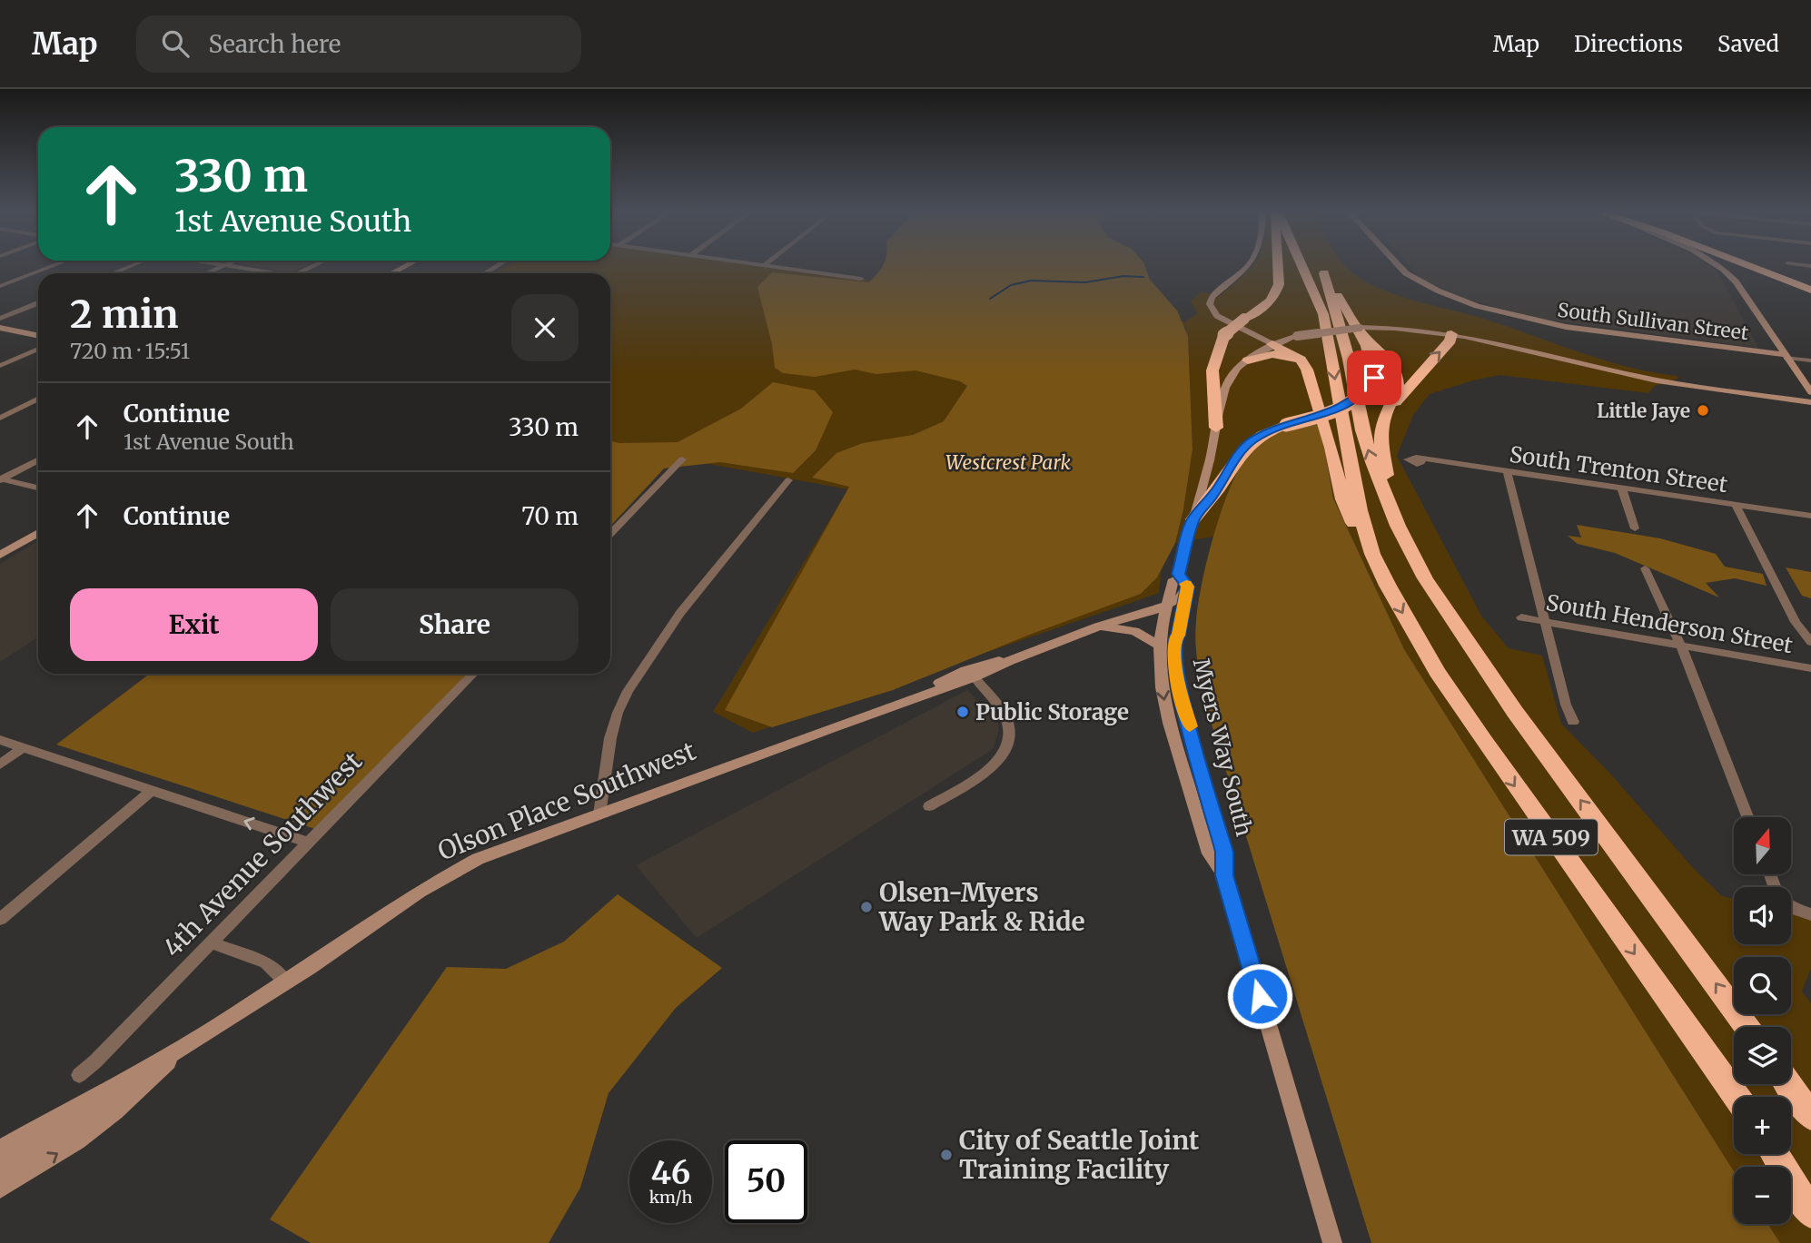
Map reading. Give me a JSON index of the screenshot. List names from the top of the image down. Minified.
{"streets":{"highway":["WA 509"],"main road":["South Sullivan Street","Myers Way South","Olson Place Southwest"],"street":["South Trenton Street","South Henderson Street","4th Avenue Southwest"]},"crossings":[["Myers Way South","Olson Place Southwest"],["Myers Way South","WA 509"]],"parks":["Westcrest Park"],"places":["Little Jaye","Public Storage","Olsen-Myers Way Park & Ride","City of Seattle Joint Training Facility"],"north":"top","page":{"header":"Map","search":"Search here","nav":["Map","Directions","Saved"],"turn":["330 m","1st Avenue South"],"heading":["2 min","720 m · 15:51"],"list":[{"name":"Continue","note":"1st Avenue South","value":"330 m"},{"name":"Continue","value":"70 m"}],"buttons":["Exit","Share"],"map_buttons":["+","−"],"speed":"46 km/h","limit":"50"}}
